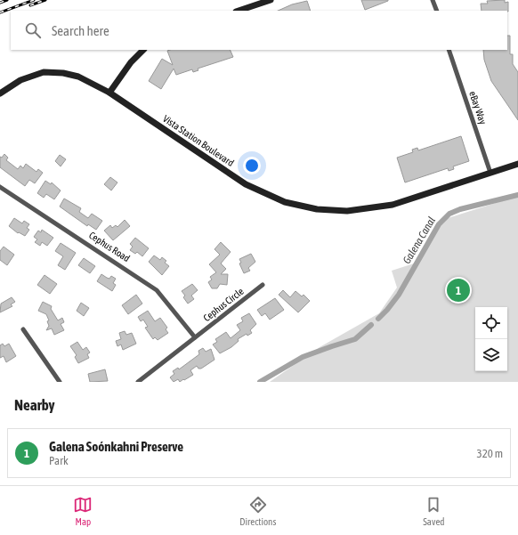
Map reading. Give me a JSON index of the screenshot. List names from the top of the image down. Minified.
{"streets":{"street":["eBay Way","Vista Station Boulevard","Cephus Road","Cephus Circle"]},"crossings":[["eBay Way","Vista Station Boulevard"],["Cephus Road","Cephus Circle"]],"water":["Galena Canal"],"page":{"search":"Search here","pins":"1","heading":"Nearby","list":[{"mark":"1","name":"Galena Soónkahni Preserve","note":"Park","value":"320 m"}],"nav":["Map","Directions","Saved"]}}
